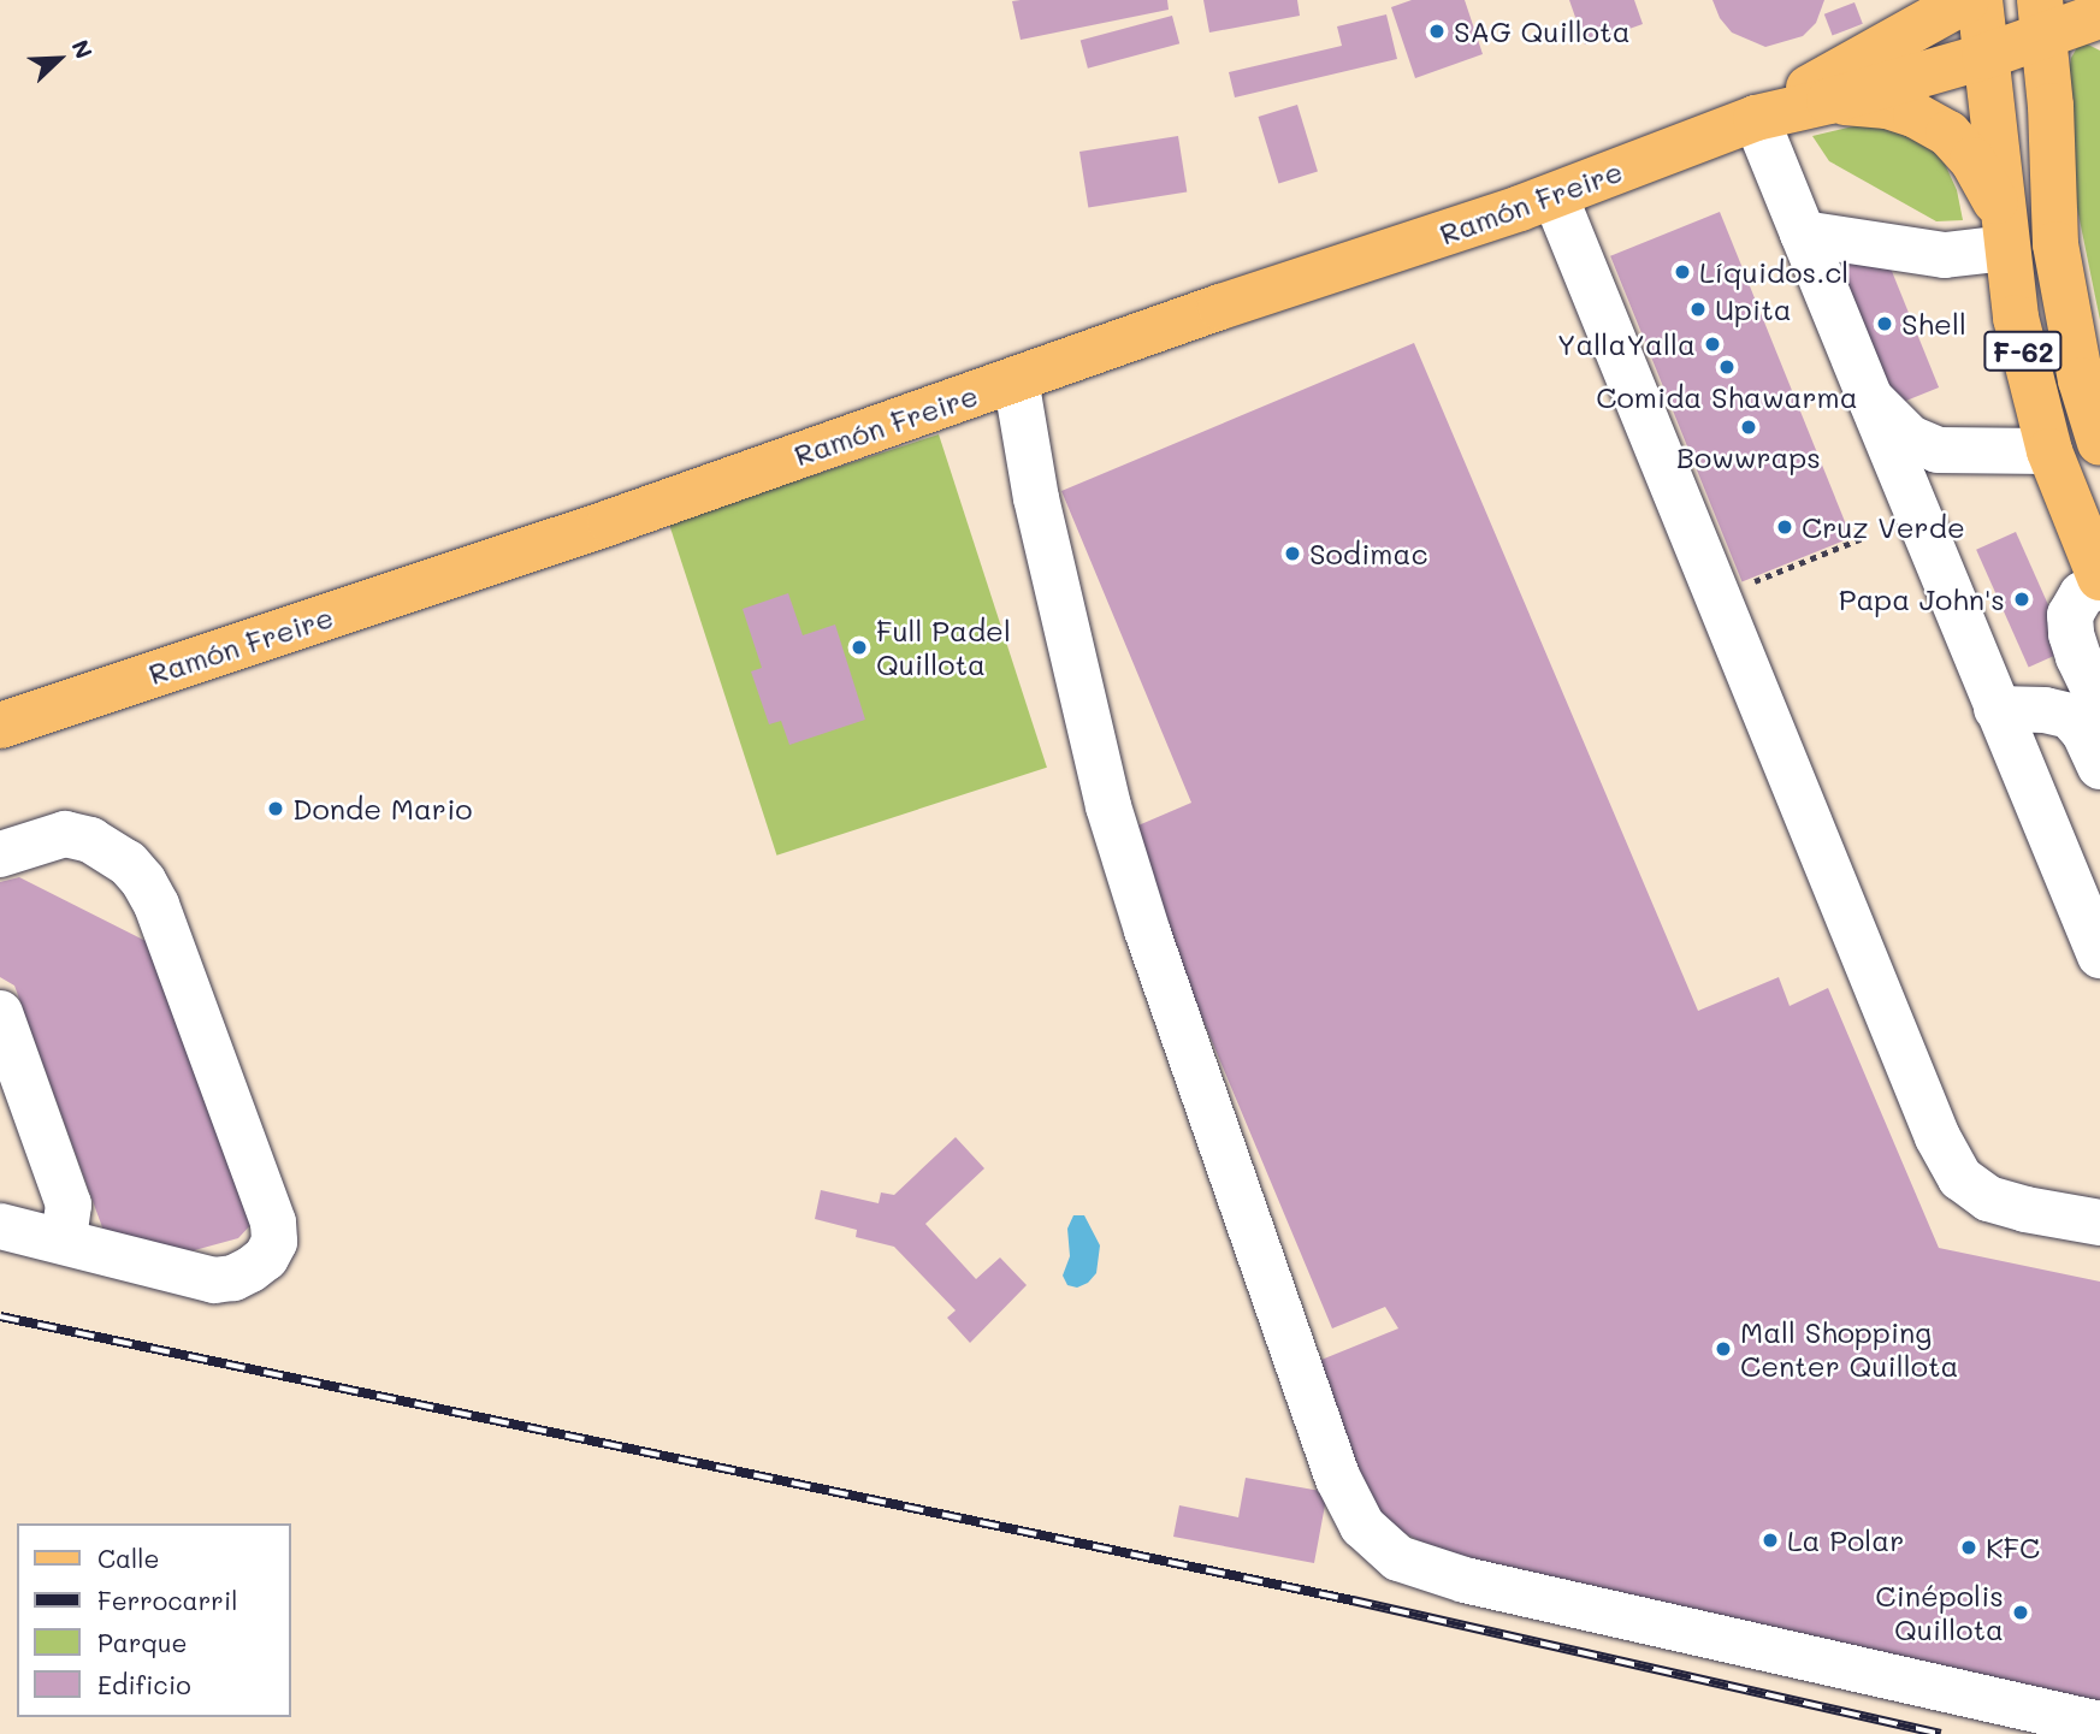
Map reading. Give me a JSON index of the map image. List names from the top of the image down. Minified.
{"streets":{"main road":["Ramón Freire","F-62"]},"crossings":[["Ramón Freire","F-62"]],"places":["SAG Quillota","Líquidos.cl","Upita","Shell","YallaYalla","Comida Shawarma","Bowwraps","Cruz Verde","Sodimac","Papa John's","Full Padel Quillota","Donde Mario","Mall Shopping Center Quillota","La Polar","KFC","Cinépolis Quillota"],"legend":["Calle","Ferrocarril","Parque","Edificio"],"north":"top right"}
